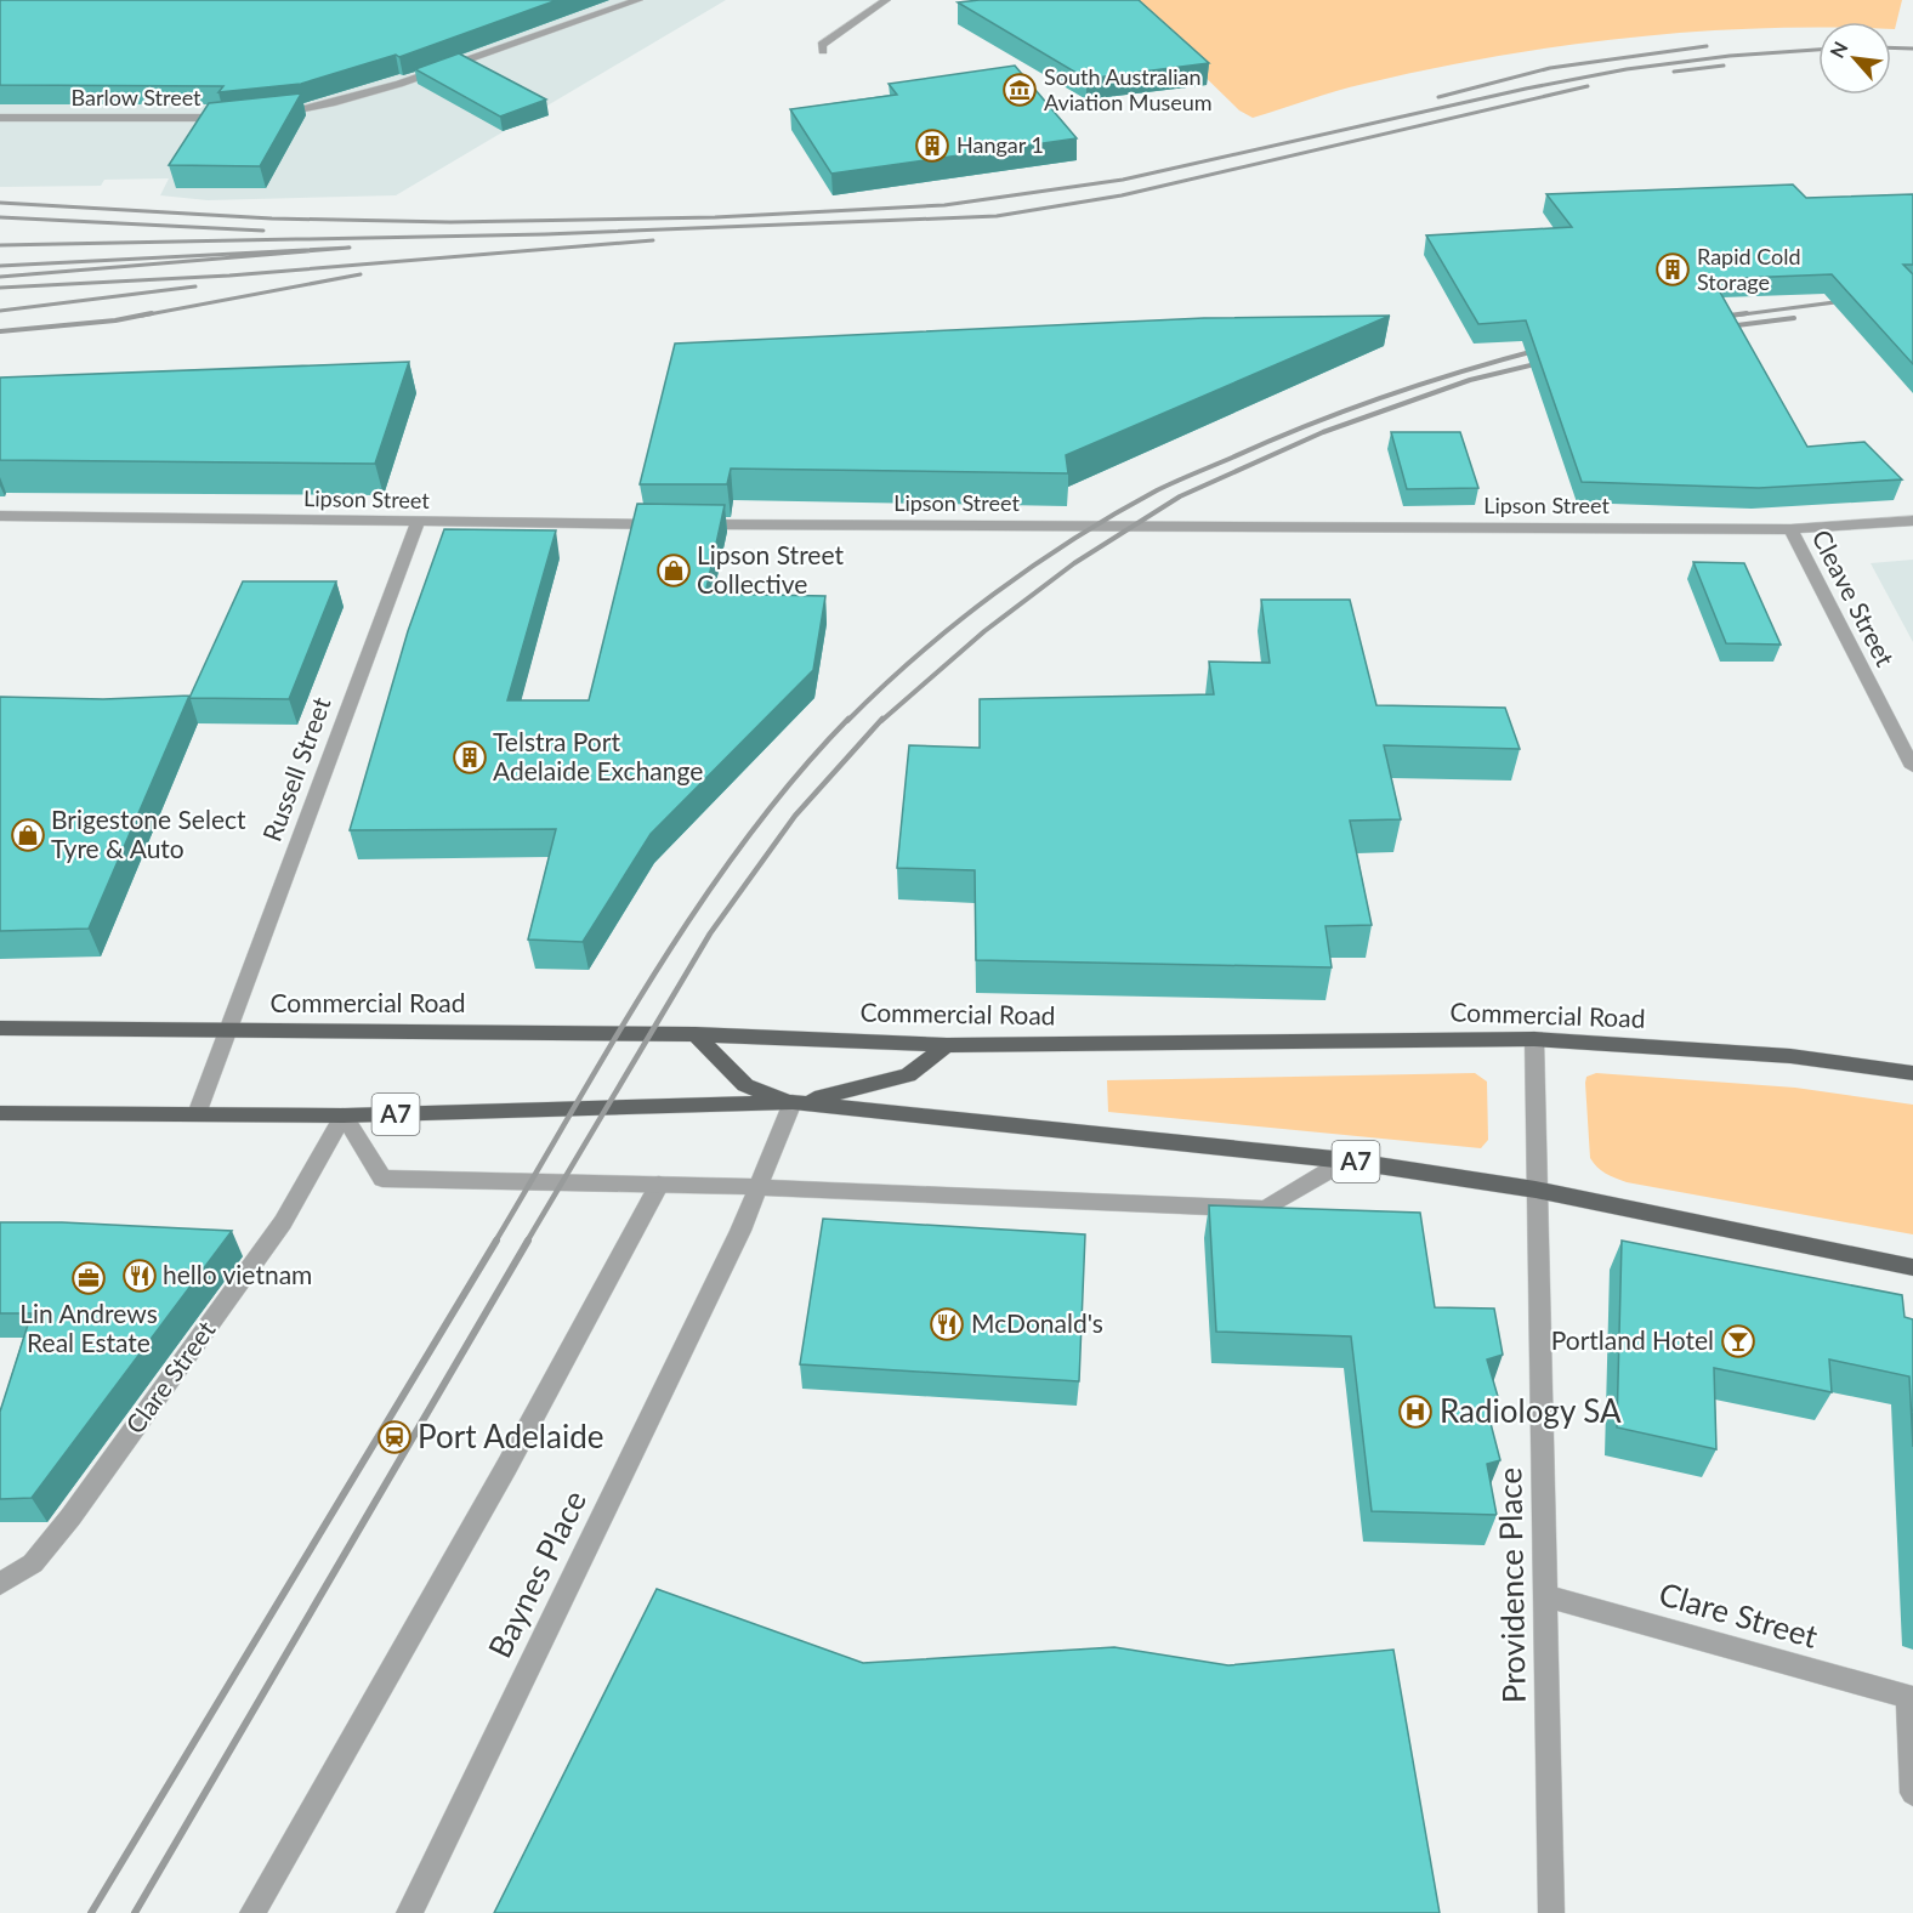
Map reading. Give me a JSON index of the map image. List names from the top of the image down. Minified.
{"streets":{"main road":["Commercial Road","A7"],"street":["Barlow Street","Lipson Street","Cleave Street","Russell Street","Clare Street","Baynes Place","Providence Place"]},"crossings":[["Lipson Street","Cleave Street"],["Lipson Street","Russell Street"],["Russell Street","Commercial Road"],["Russell Street","A7"],["Commercial Road","Providence Place"],["A7","Clare Street"],["A7","Baynes Place"],["A7","Providence Place"],["Clare Street","Providence Place"]],"places":{"museum":["South Australian Aviation Museum"],"building":["Hangar 1","Rapid Cold Storage","Telstra Port Adelaide Exchange"],"shop":["Lipson Street Collective","Brigestone Select Tyre & Auto"],"restaurant":["hello vietnam","McDonald's"],"office":["Lin Andrews Real Estate"],"bar":["Portland Hotel"],"hospital":["Radiology SA"],"station":["Port Adelaide"]},"north":"top left"}
